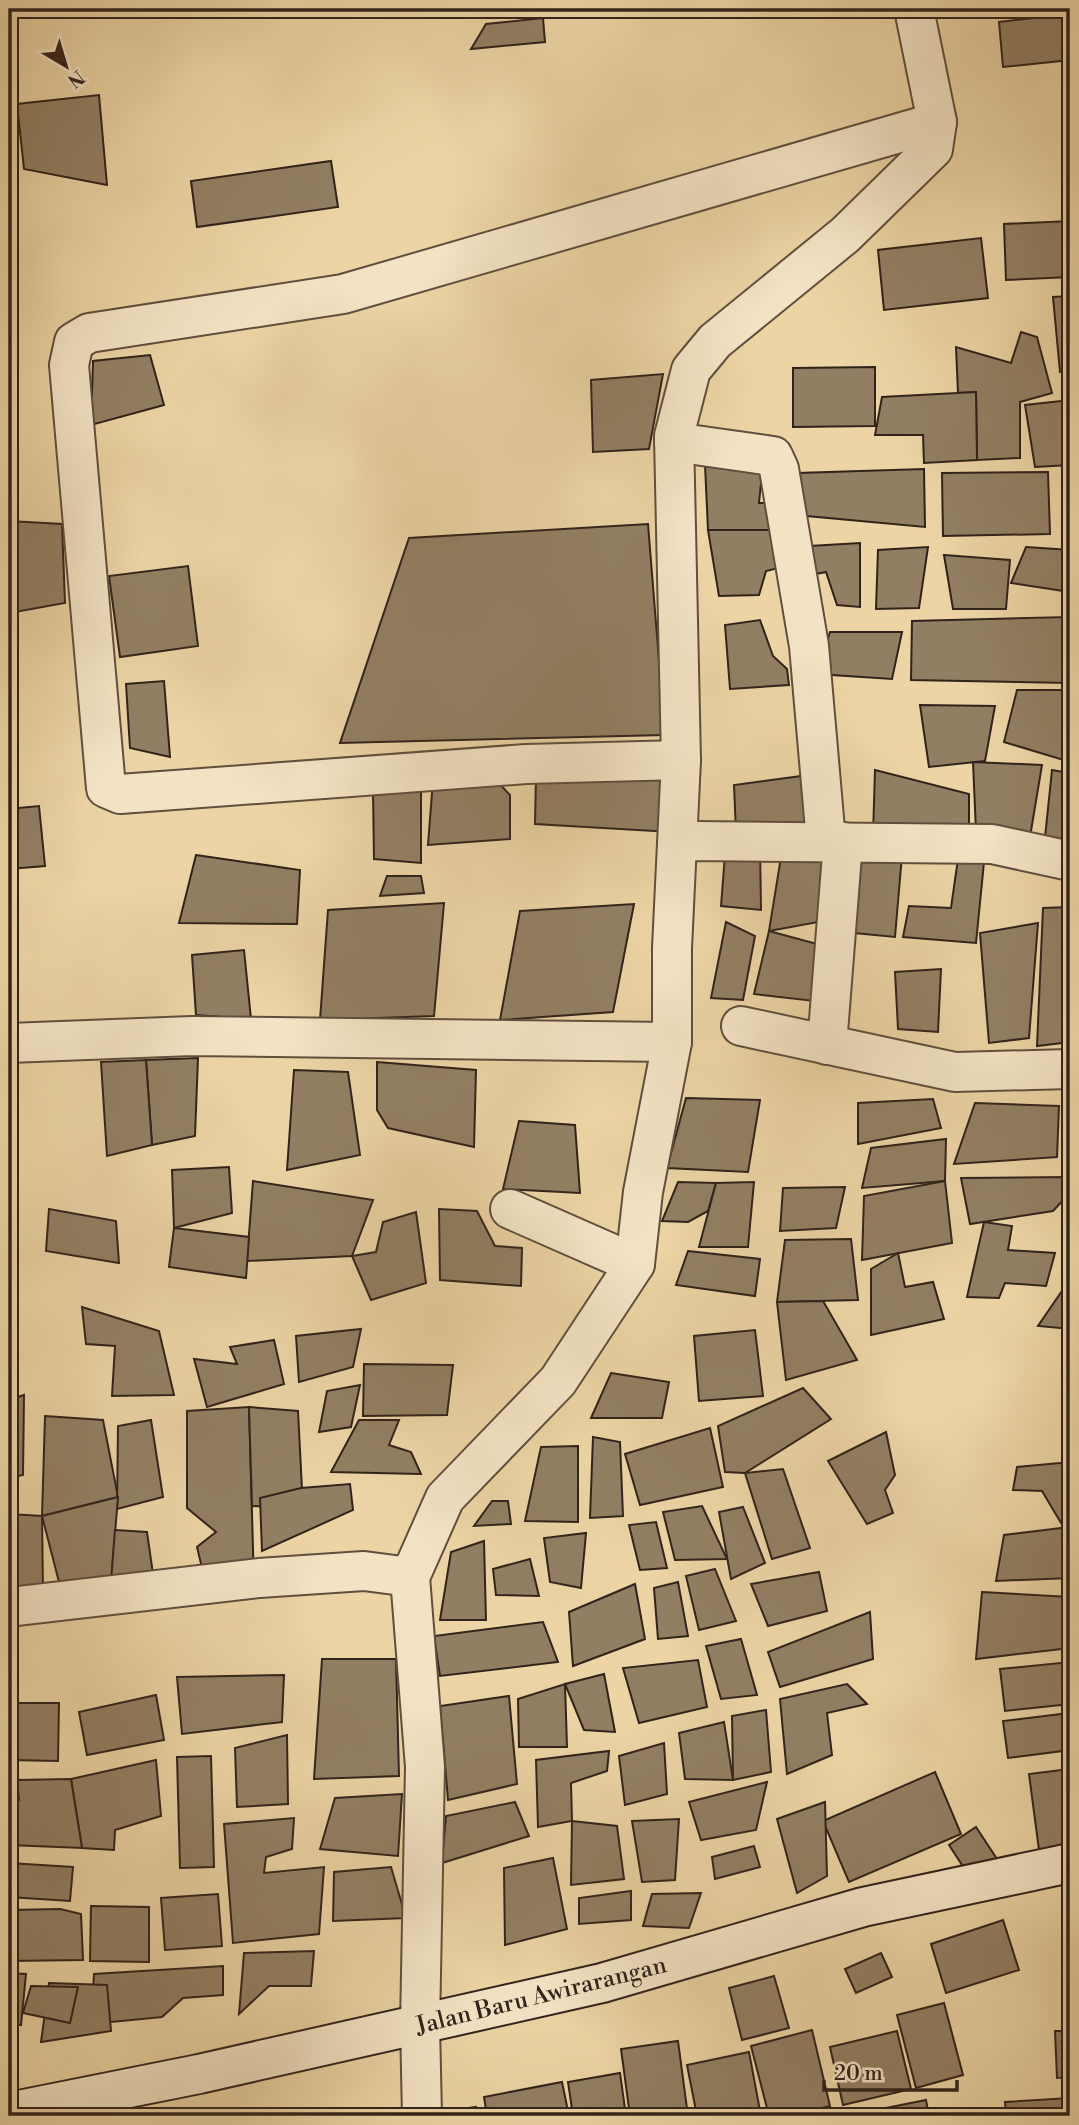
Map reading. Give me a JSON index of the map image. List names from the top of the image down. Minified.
{"streets":{"street":["Jalan Baru Awirarangan"]},"scale_bar":"20 m","north":"bottom right"}
